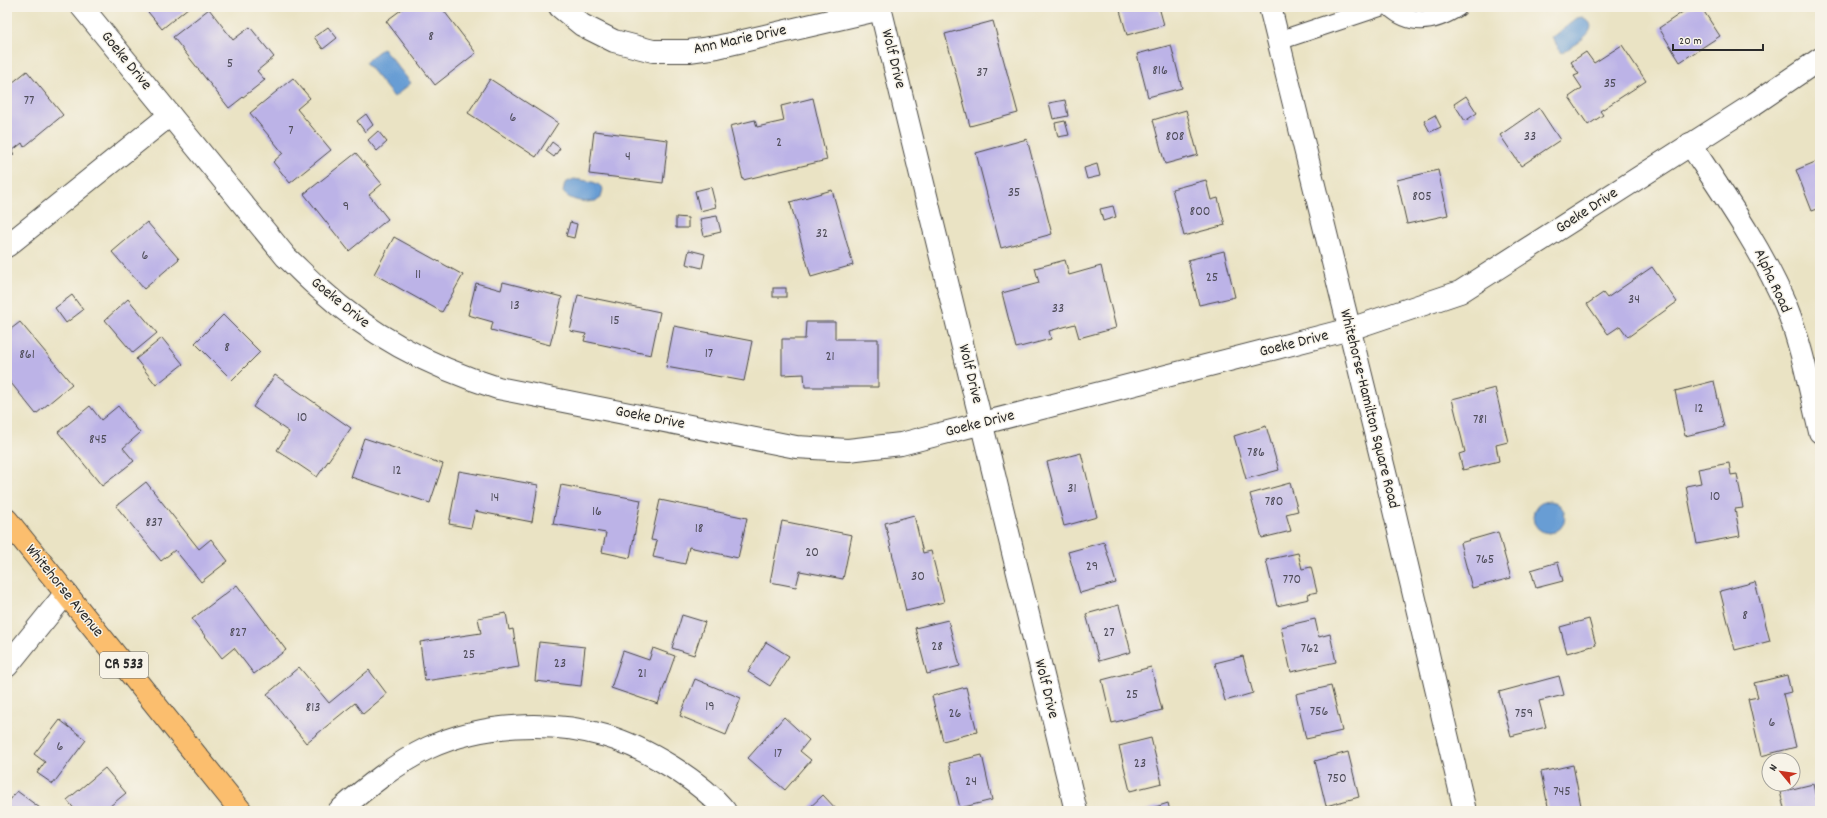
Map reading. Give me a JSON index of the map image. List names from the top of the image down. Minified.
{"streets":{"main road":["Whitehorse Avenue","CR 533"],"street":["Ann Marie Drive","Wolf Drive","Goeke Drive","Alpha Road","Whitehorse-Hamilton Square Road"]},"crossings":[["Ann Marie Drive","Wolf Drive"],["Wolf Drive","Goeke Drive"],["Goeke Drive","Alpha Road"],["Goeke Drive","Whitehorse-Hamilton Square Road"]],"house_numbers":["8","5","816","37","35","77","6","7","808","33","2","4","35","805","9","800","32","6","11","25","34","13","33","15","8","17","861","21","12","10","781","845","786","12","31","10","14","780","16","837","18","20","765","29","30","770","8","827","27","28","762","25","23","21","25","19","813","756","26","759","6","6","17","23","750","24","745"],"scale_bar":"20 m","north":"top left"}
